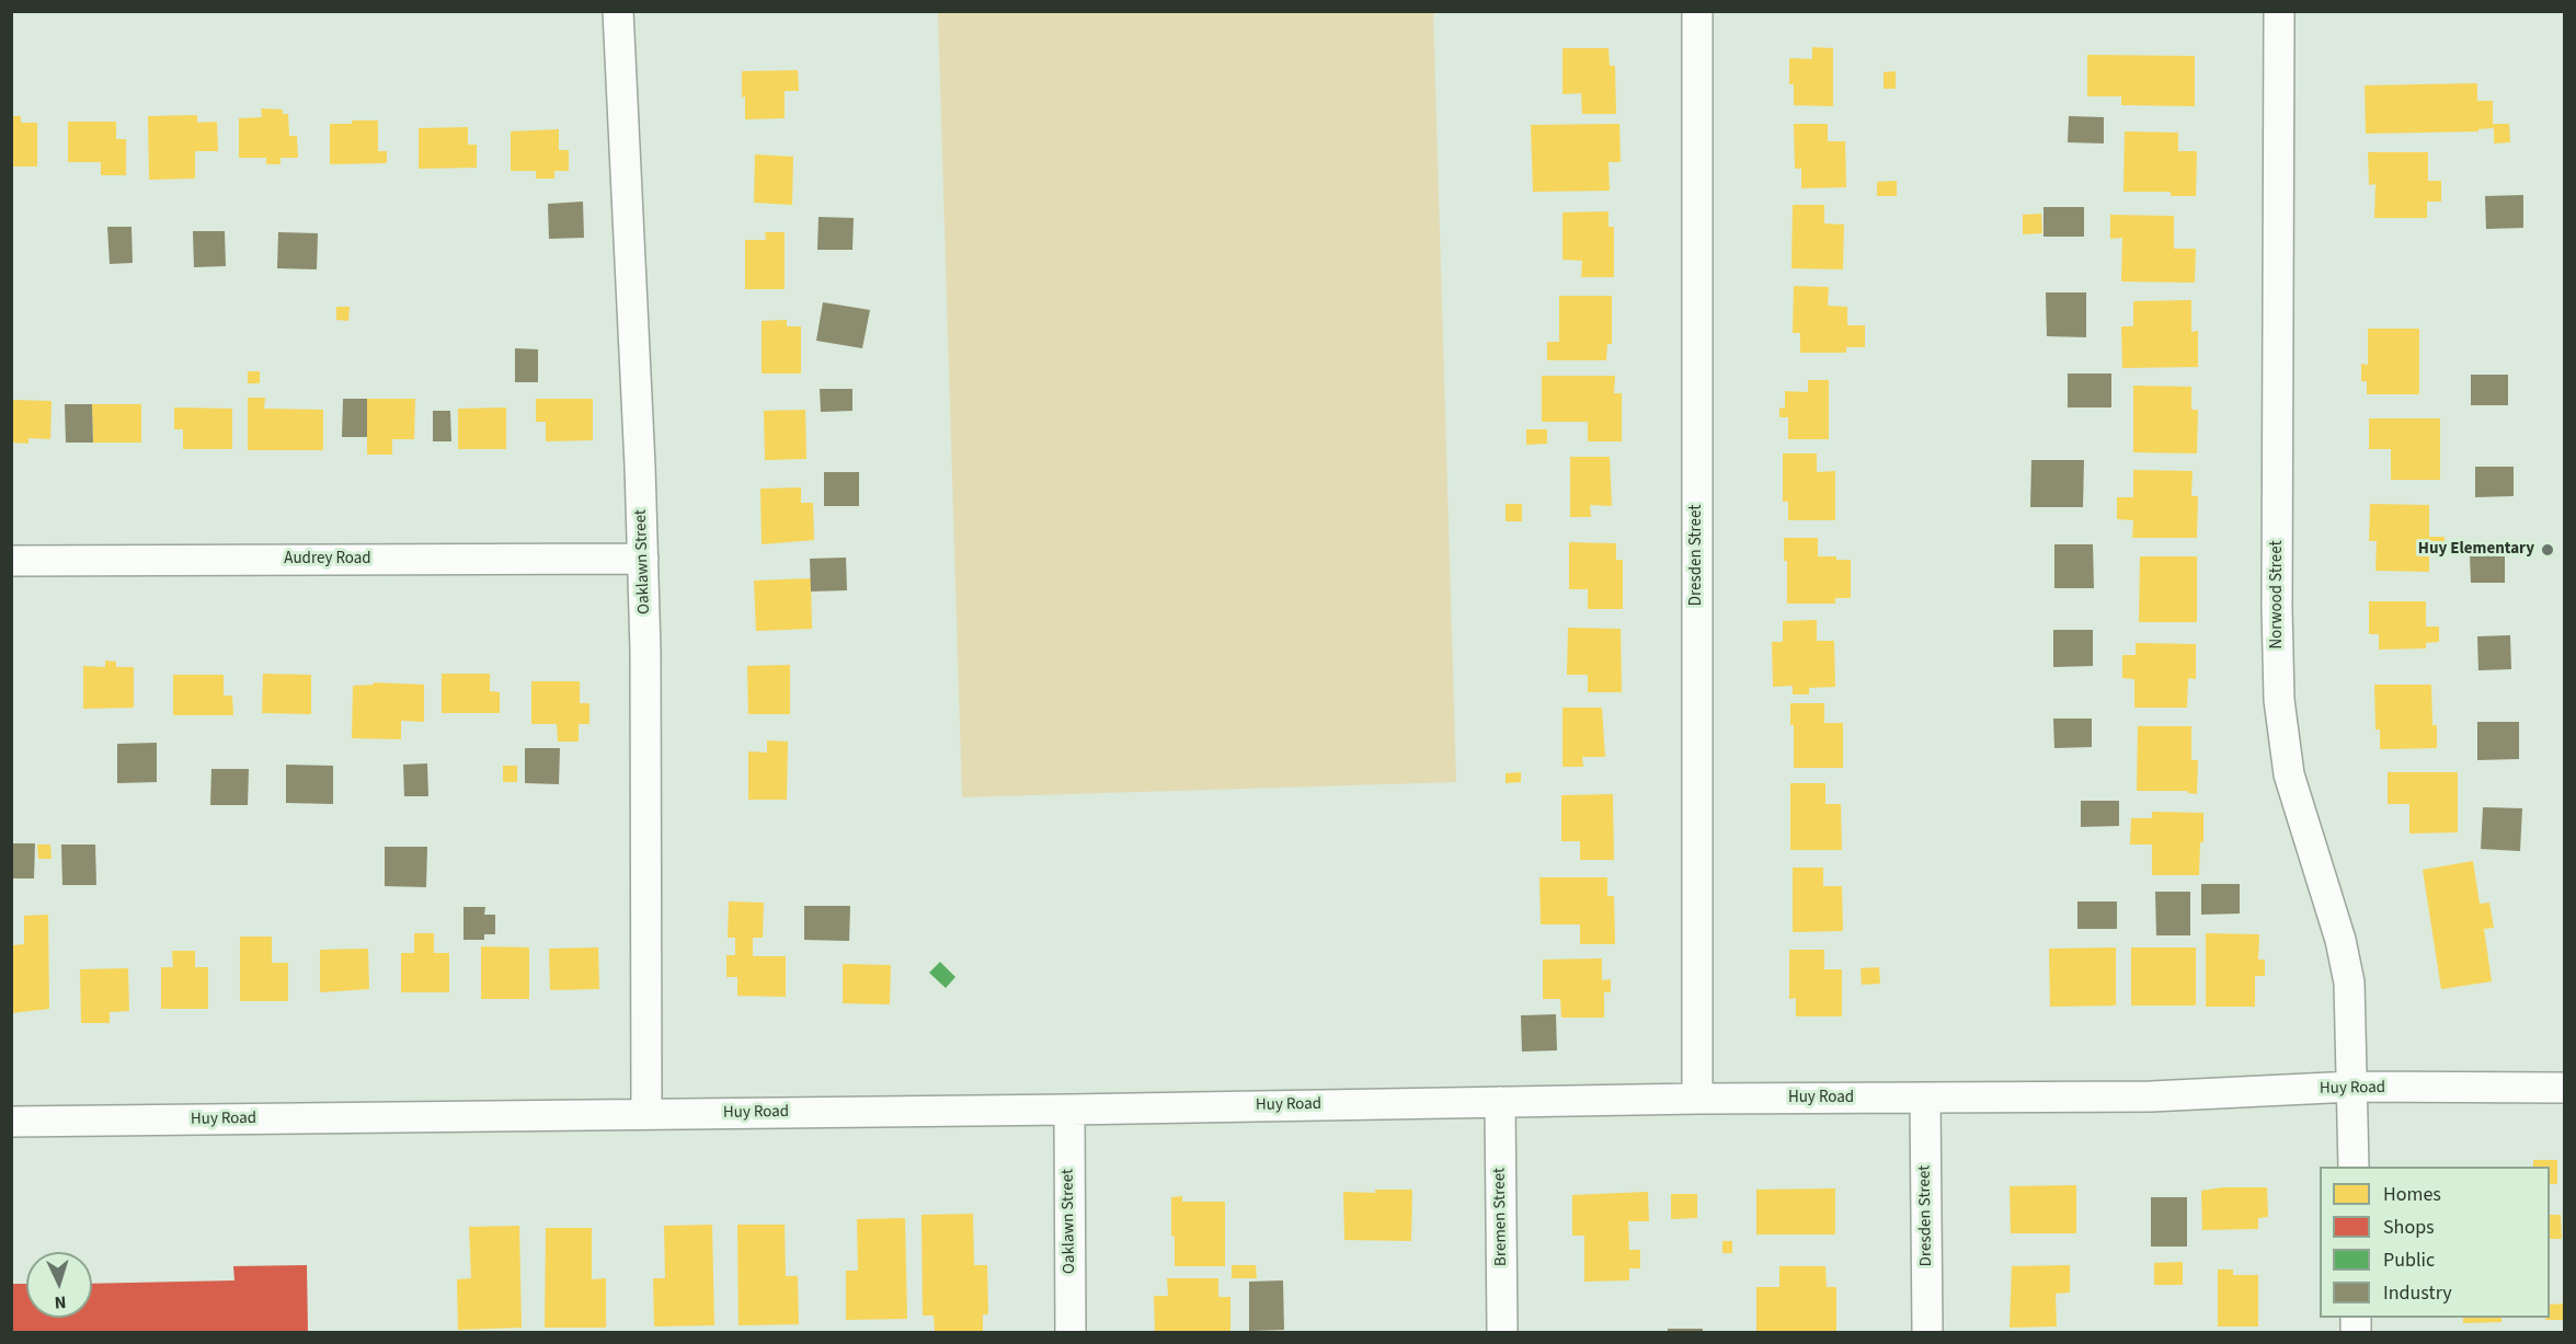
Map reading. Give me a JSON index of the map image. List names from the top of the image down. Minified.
{"streets":{"street":["Dresden Street","Audrey Road","Oaklawn Street","Norwood Street","Huy Road","Bremen Street"]},"crossings":[["Dresden Street","Huy Road"],["Audrey Road","Oaklawn Street"],["Oaklawn Street","Huy Road"],["Norwood Street","Huy Road"],["Huy Road","Bremen Street"]],"places":["Huy Elementary"],"legend":["Homes","Shops","Public","Industry"],"north":"bottom"}
